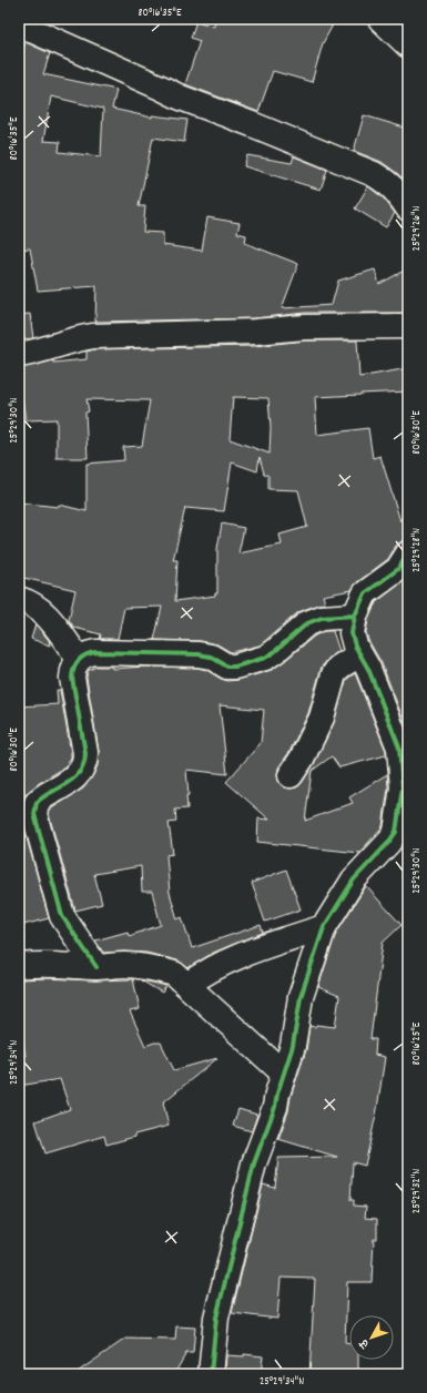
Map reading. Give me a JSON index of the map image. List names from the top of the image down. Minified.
{"north":"bottom left","coordinates":["80°16'35\"E","25°29'26\"N","25°29'30\"N","80°16'30\"E","25°29'28\"N","80°16'25\"E","25°29'34\"N","25°29'32\"N"]}
